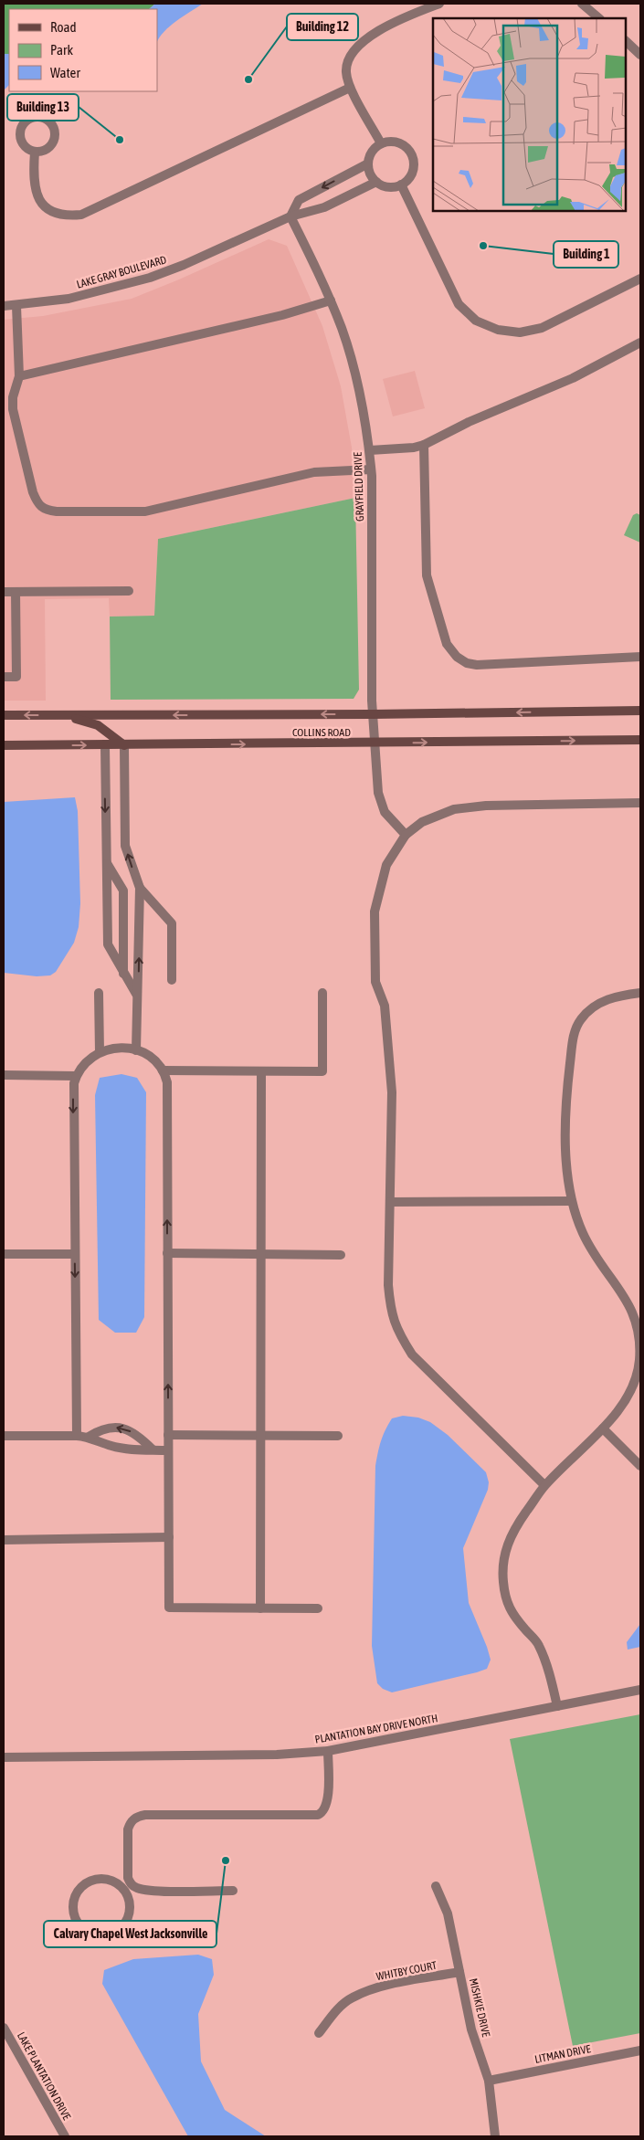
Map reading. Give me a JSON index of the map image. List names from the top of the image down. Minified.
{"streets":{"main road":["COLLINS ROAD"],"street":["LAKE GRAY BOULEVARD","GRAYFIELD DRIVE","PLANTATION BAY DRIVE NORTH","WHITBY COURT","MISHKIE DRIVE","LITMAN DRIVE","LAKE PLANTATION DRIVE"]},"crossings":[["LAKE GRAY BOULEVARD","GRAYFIELD DRIVE"],["GRAYFIELD DRIVE","COLLINS ROAD"],["WHITBY COURT","MISHKIE DRIVE"],["MISHKIE DRIVE","LITMAN DRIVE"]],"places":["Building 12","Building 13","Building 1","Calvary Chapel West Jacksonville"],"legend":["Road","Park","Water"]}
